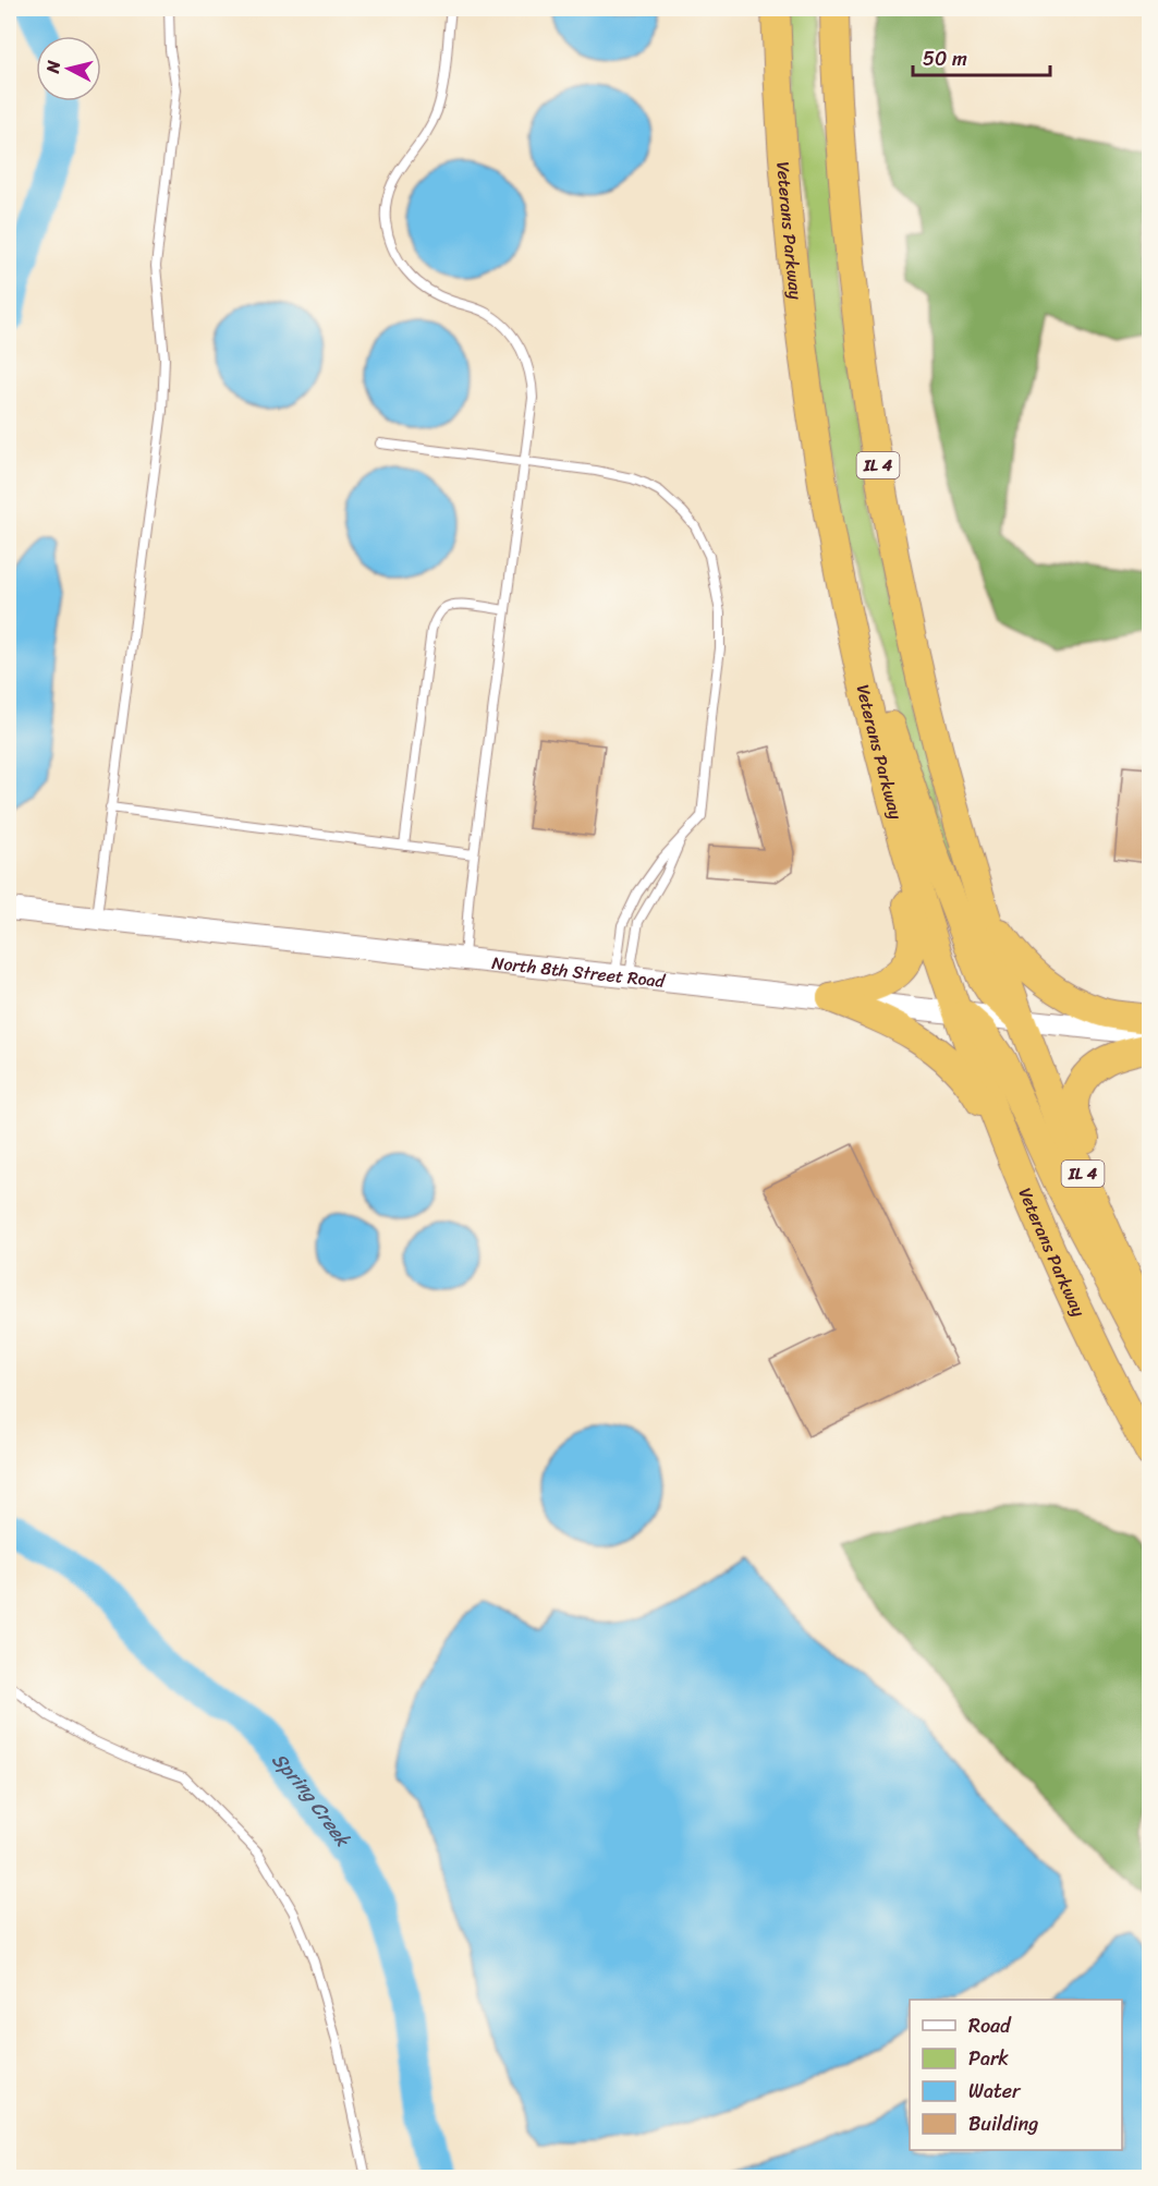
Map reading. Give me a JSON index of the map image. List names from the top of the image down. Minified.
{"streets":{"highway":["Veterans Parkway","IL 4"],"street":["North 8th Street Road"]},"crossings":[["Veterans Parkway","North 8th Street Road"],["IL 4","North 8th Street Road"]],"water":["Spring Creek"],"legend":["Road","Park","Water","Building"],"scale_bar":"50 m","north":"left"}
